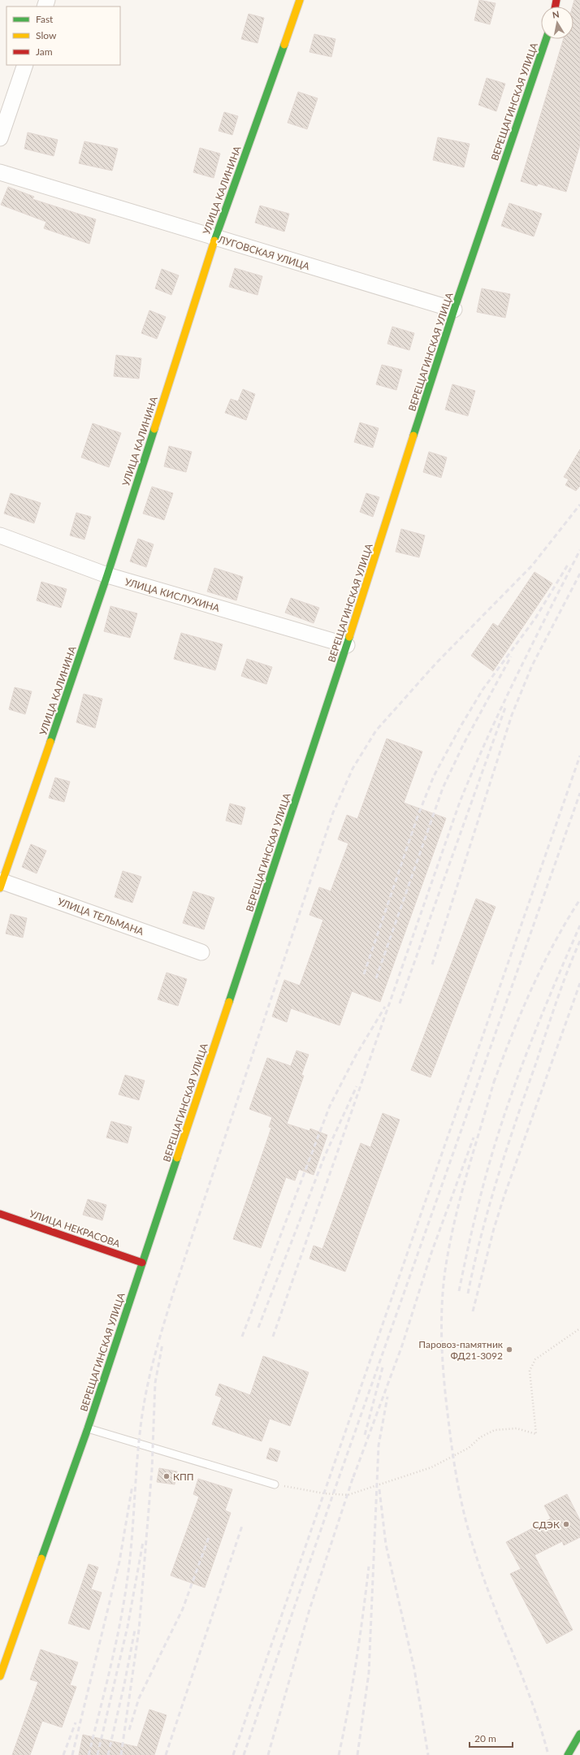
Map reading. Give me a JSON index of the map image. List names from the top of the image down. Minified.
{"streets":{"main road":["ВЕРЕЩАГИНСКАЯ УЛИЦА","УЛИЦА КАЛИНИНА","УЛИЦА НЕКРАСОВА"],"street":["ЛУГОВСКАЯ УЛИЦА","УЛИЦА КИСЛУХИНА","УЛИЦА ТЕЛЬМАНА"]},"crossings":[["ВЕРЕЩАГИНСКАЯ УЛИЦА","ЛУГОВСКАЯ УЛИЦА"],["ВЕРЕЩАГИНСКАЯ УЛИЦА","УЛИЦА КИСЛУХИНА"],["ВЕРЕЩАГИНСКАЯ УЛИЦА","УЛИЦА НЕКРАСОВА"],["УЛИЦА КАЛИНИНА","ЛУГОВСКАЯ УЛИЦА"],["УЛИЦА КАЛИНИНА","УЛИЦА КИСЛУХИНА"],["УЛИЦА КАЛИНИНА","УЛИЦА ТЕЛЬМАНА"]],"places":["Паровоз-памятник ФД21-3092","КПП","СДЭК"],"legend":["Fast","Slow","Jam"],"scale_bar":"20 m","north":"top"}
